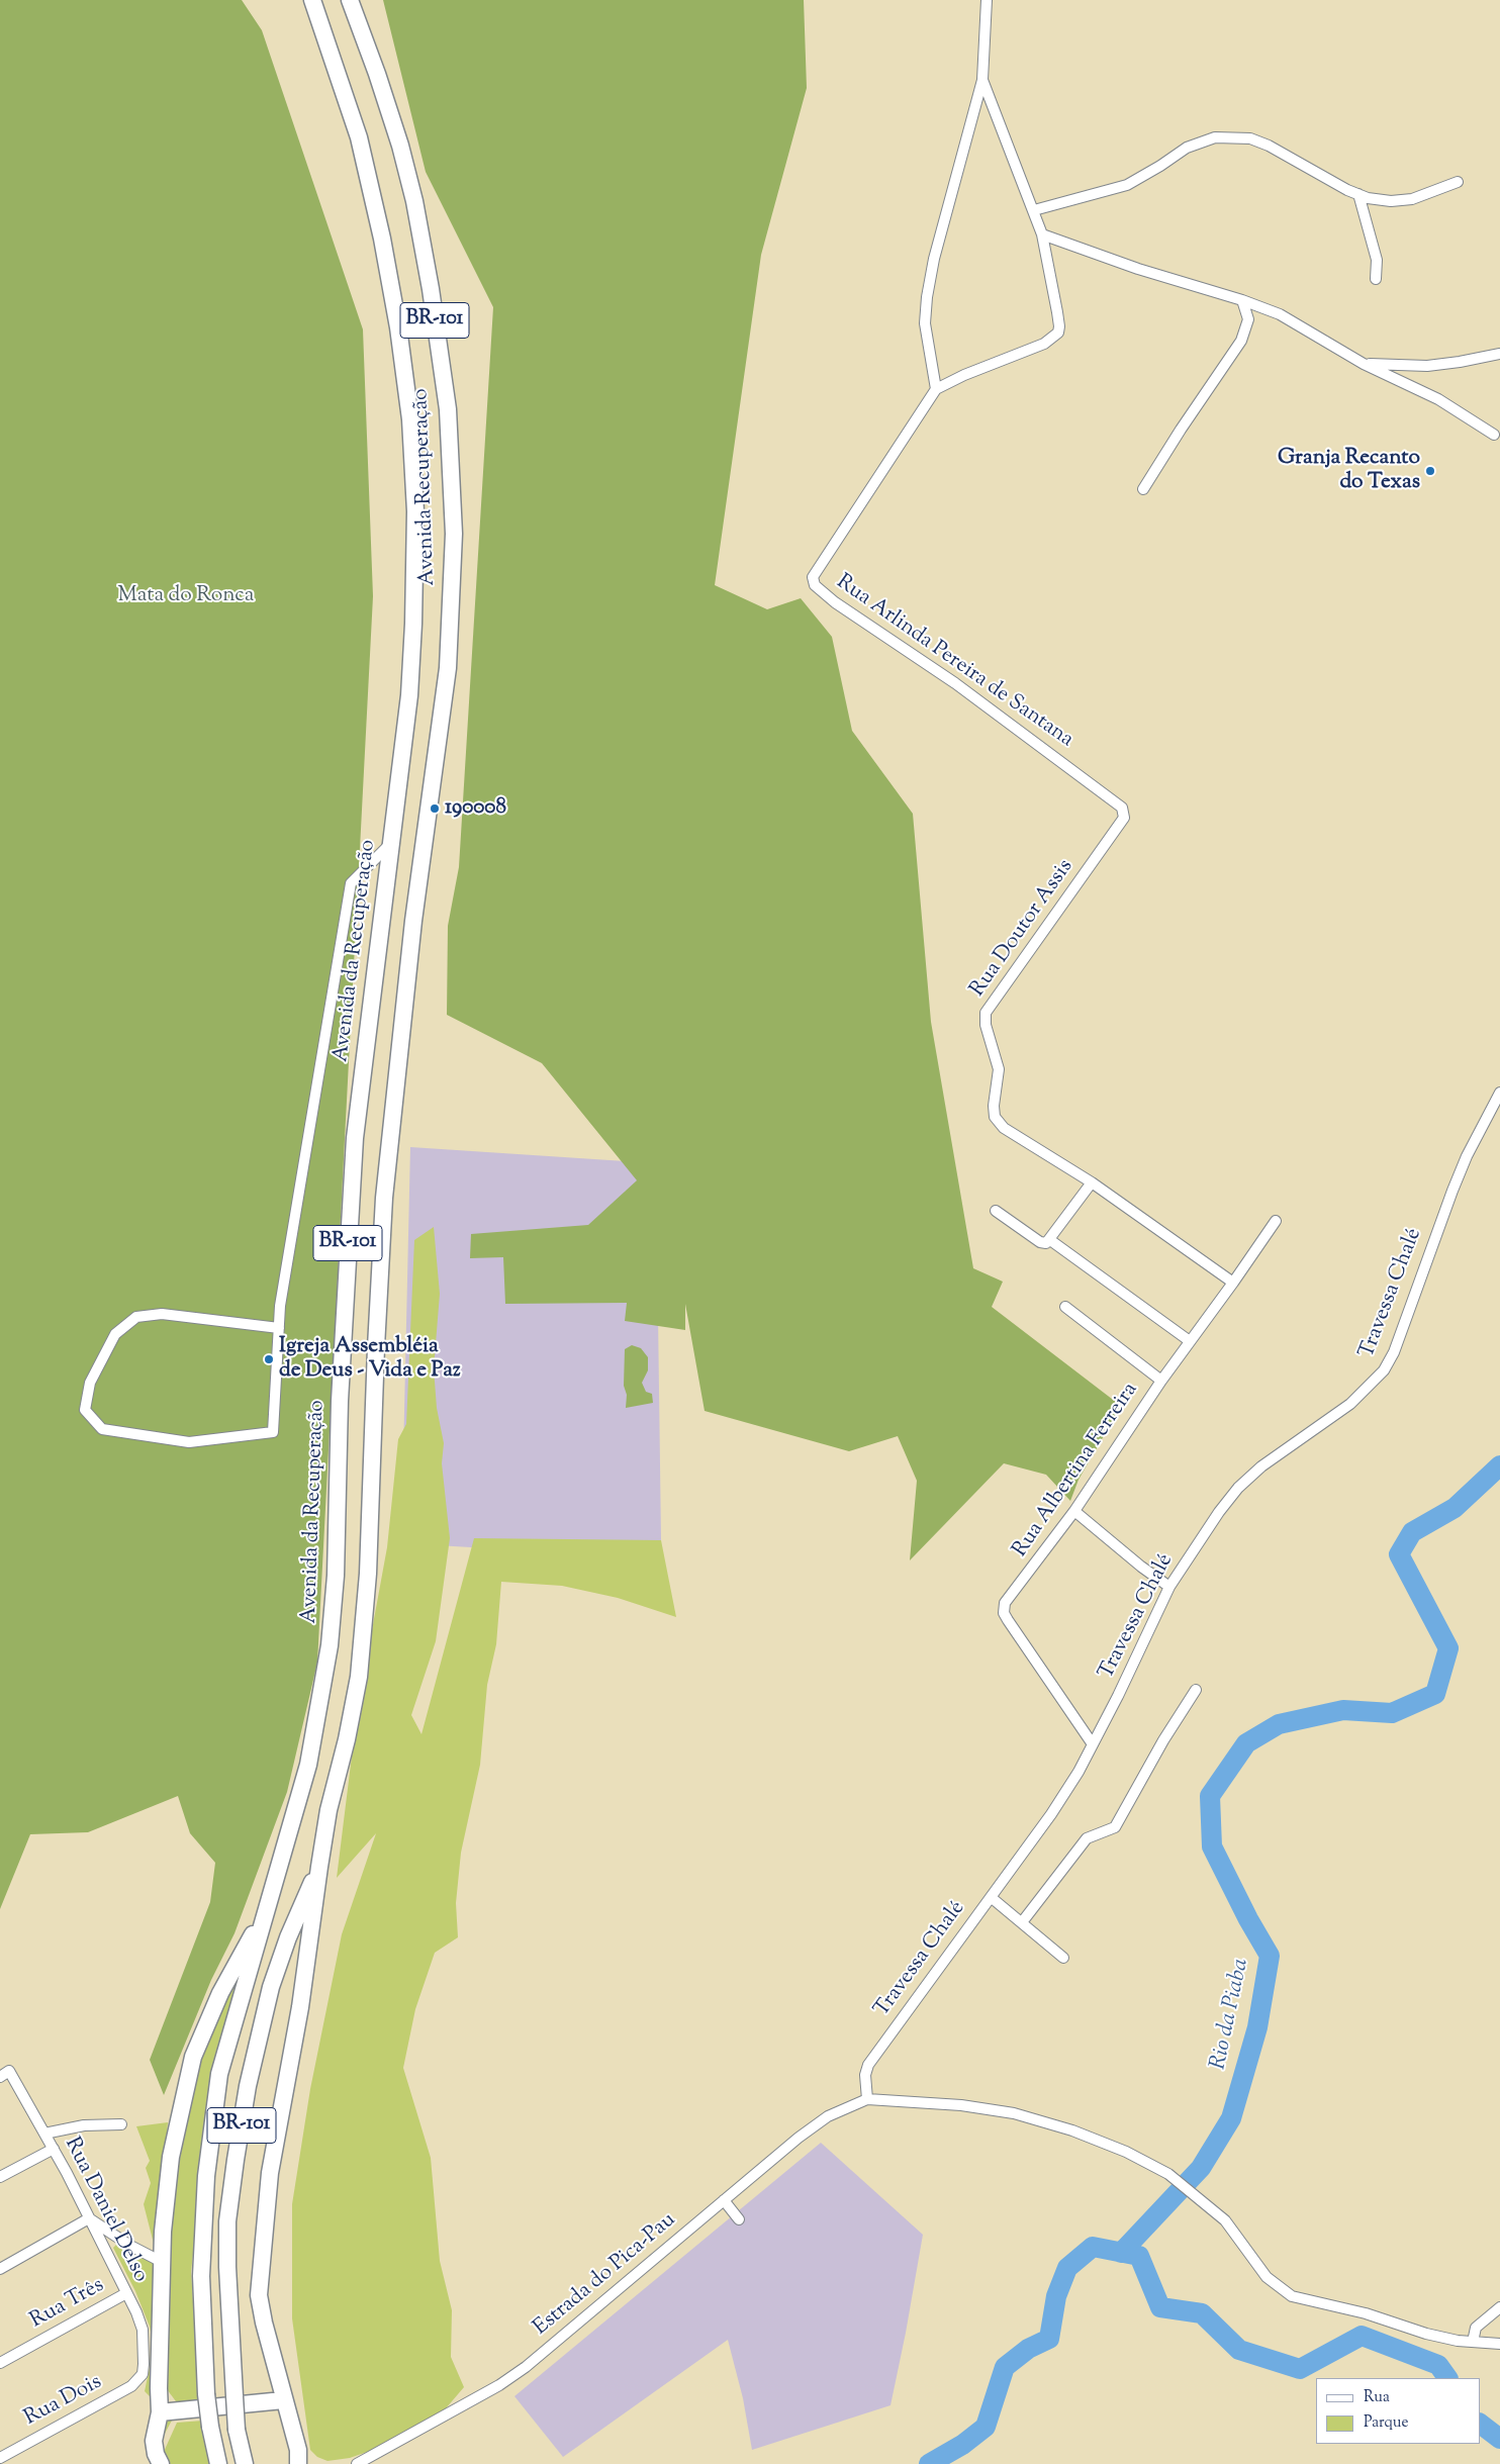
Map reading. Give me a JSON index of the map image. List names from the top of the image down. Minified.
{"streets":{"highway":["BR-101","Avenida Recuperação","Avenida da Recuperação"],"street":["Rua Arlinda Pereira de Santana","Rua Doutor Assis","Travessa Chalé","Rua Albertina Ferreira","Rua Daniel Delso","Estrada do Pica-Pau","Rua Três","Rua Dois"]},"crossings":[["BR-101","Avenida Recuperação"],["BR-101","Avenida da Recuperação"],["Rua Arlinda Pereira de Santana","Rua Doutor Assis"],["Travessa Chalé","Rua Albertina Ferreira"],["Travessa Chalé","Estrada do Pica-Pau"],["Rua Daniel Delso","Rua Três"],["Rua Daniel Delso","Rua Dois"]],"water":["Rio da Piaba"],"parks":["Mata do Ronca"],"places":["Granja Recanto do Texas","190008","Igreja Assembléia de Deus - Vida e Paz"],"legend":["Rua","Parque"]}
